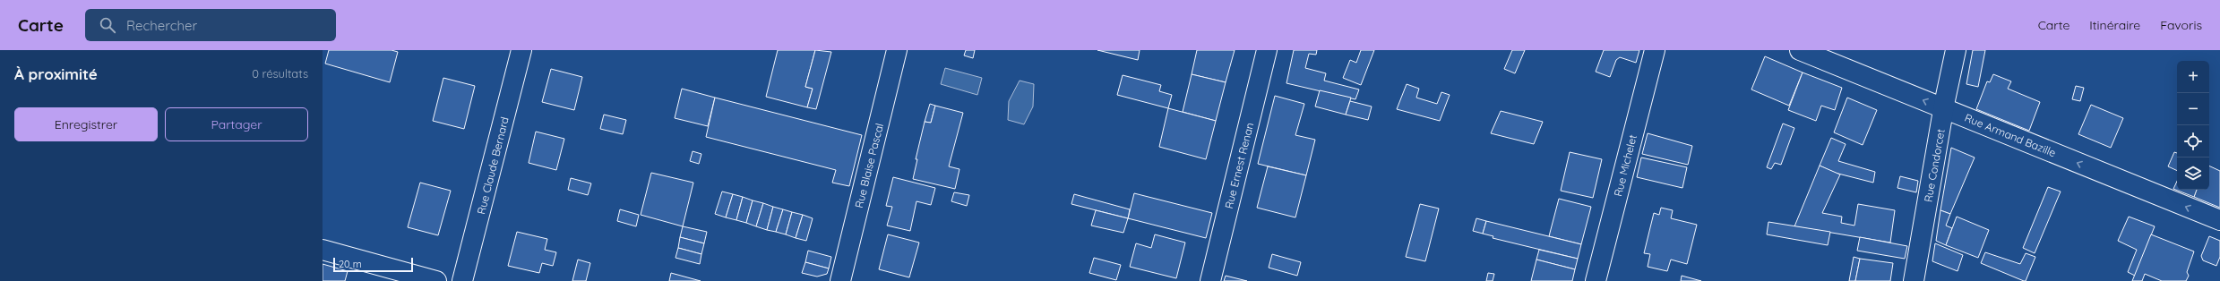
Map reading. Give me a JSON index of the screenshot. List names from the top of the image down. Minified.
{"streets":{"street":["Rue Armand Bazille","Rue Claude Bernard","Rue Blaise Pascal","Rue Ernest Renan","Rue Michelet","Rue Condorcet"]},"crossings":[["Rue Armand Bazille","Rue Condorcet"]],"one_way":["Rue Armand Bazille"],"scale_bar":"20 m","page":{"header":"Carte","search":"Rechercher","nav":["Carte","Itinéraire","Favoris"],"heading":["À proximité","0 résultats"],"map_buttons":["+","−"],"buttons":["Enregistrer","Partager"],"scale":"20 m"}}
